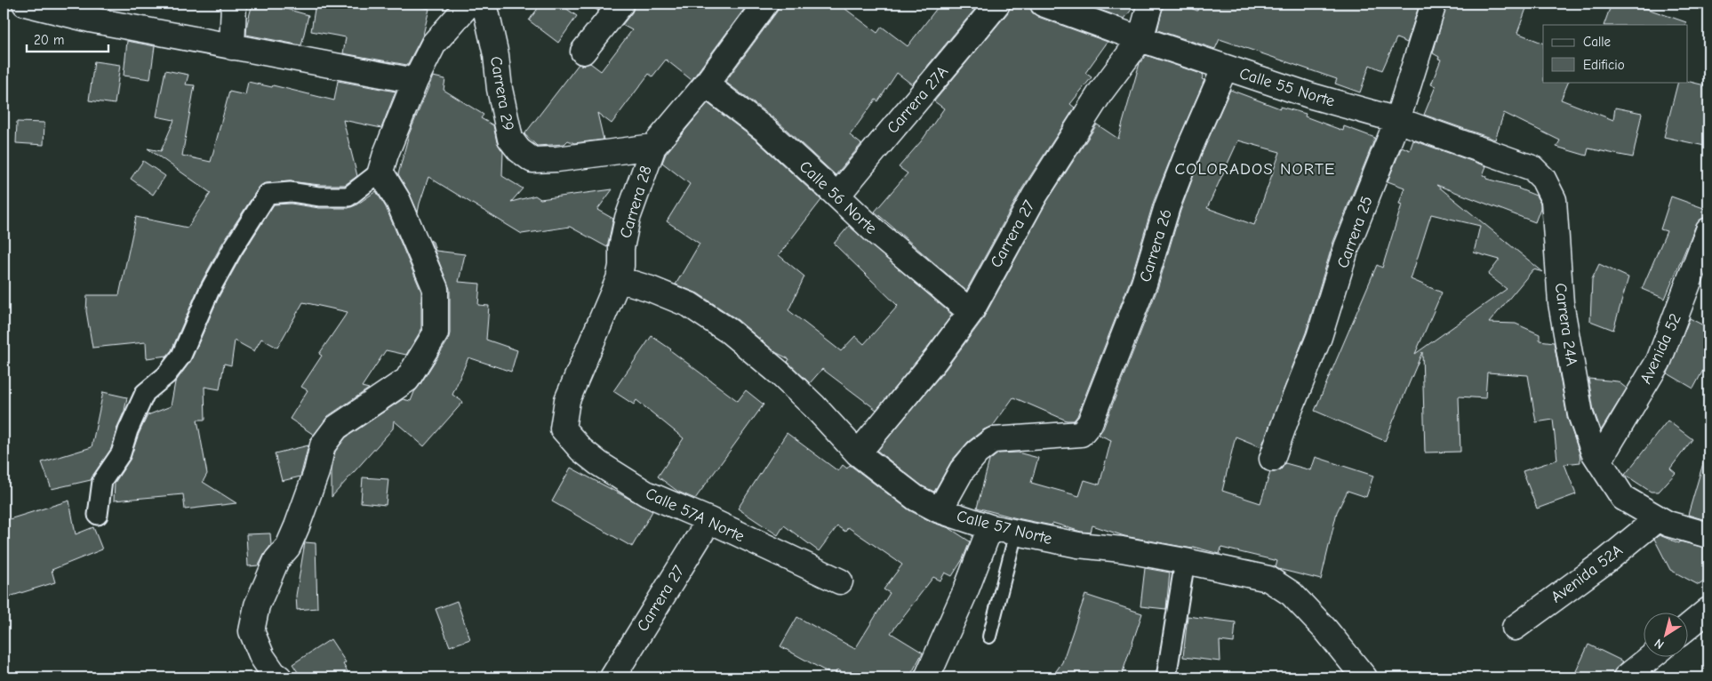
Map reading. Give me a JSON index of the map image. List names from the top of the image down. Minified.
{"streets":{"street":["Calle 55 Norte","Carrera 29","Carrera 27A","Calle 56 Norte","Carrera 28","Carrera 25","Carrera 27","Carrera 26","Carrera 24A","Avenida 52","Calle 57A Norte","Calle 57 Norte","Avenida 52A"]},"crossings":[["Calle 55 Norte","Carrera 25"],["Calle 55 Norte","Carrera 27"],["Calle 55 Norte","Carrera 26"],["Calle 55 Norte","Carrera 24A"],["Carrera 29","Carrera 28"],["Carrera 27A","Calle 56 Norte"],["Calle 56 Norte","Carrera 28"],["Calle 56 Norte","Carrera 27"],["Carrera 28","Calle 57A Norte"],["Carrera 28","Calle 57 Norte"],["Carrera 27","Calle 57A Norte"],["Carrera 27","Calle 57 Norte"],["Carrera 26","Calle 57 Norte"],["Carrera 24A","Avenida 52"],["Carrera 24A","Avenida 52A"]],"districts":["COLORADOS NORTE"],"legend":["Calle","Edificio"],"scale_bar":"20 m","north":"bottom left"}
